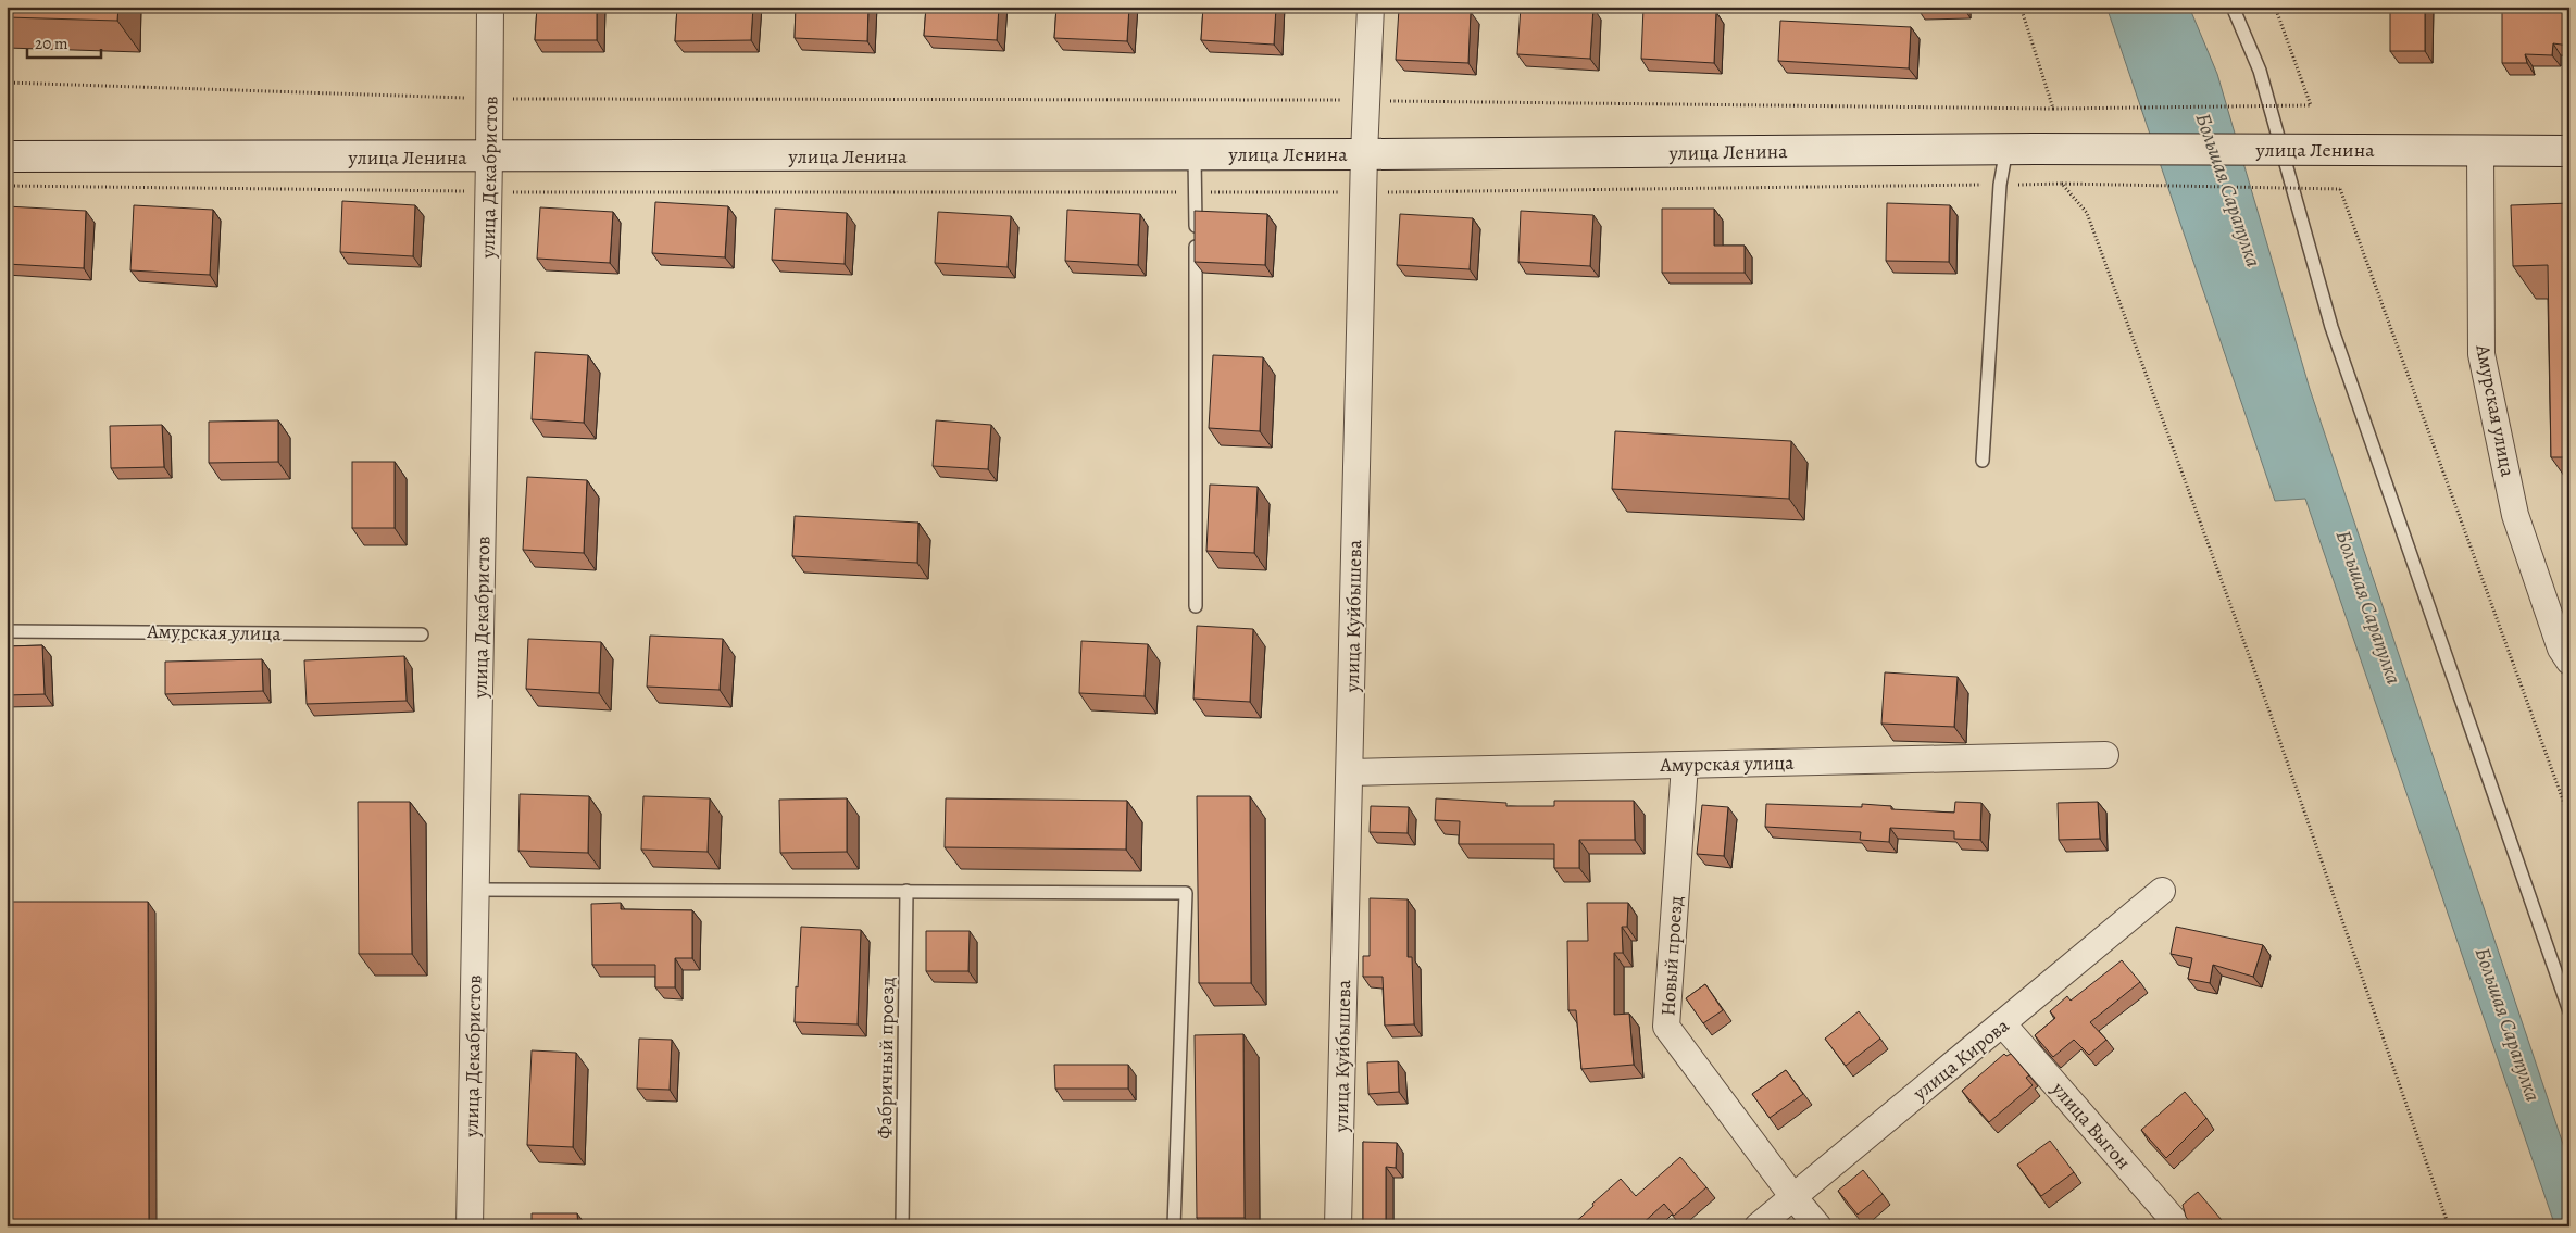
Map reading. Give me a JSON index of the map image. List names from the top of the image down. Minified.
{"streets":{"main road":["улица Ленина"],"street":["улица Декабристов","Амурская улица","улица Куйбышева","Новый проезд","улица Кирова","улица Выгон"],"lane":["Фабричный проезд"]},"crossings":[["улица Ленина","улица Декабристов"],["улица Ленина","Амурская улица"],["улица Ленина","улица Куйбышева"],["Амурская улица","улица Куйбышева"],["Амурская улица","Новый проезд"],["Новый проезд","улица Кирова"],["улица Кирова","улица Выгон"]],"water":["Большая Сарапулка"],"scale_bar":"20 m"}
